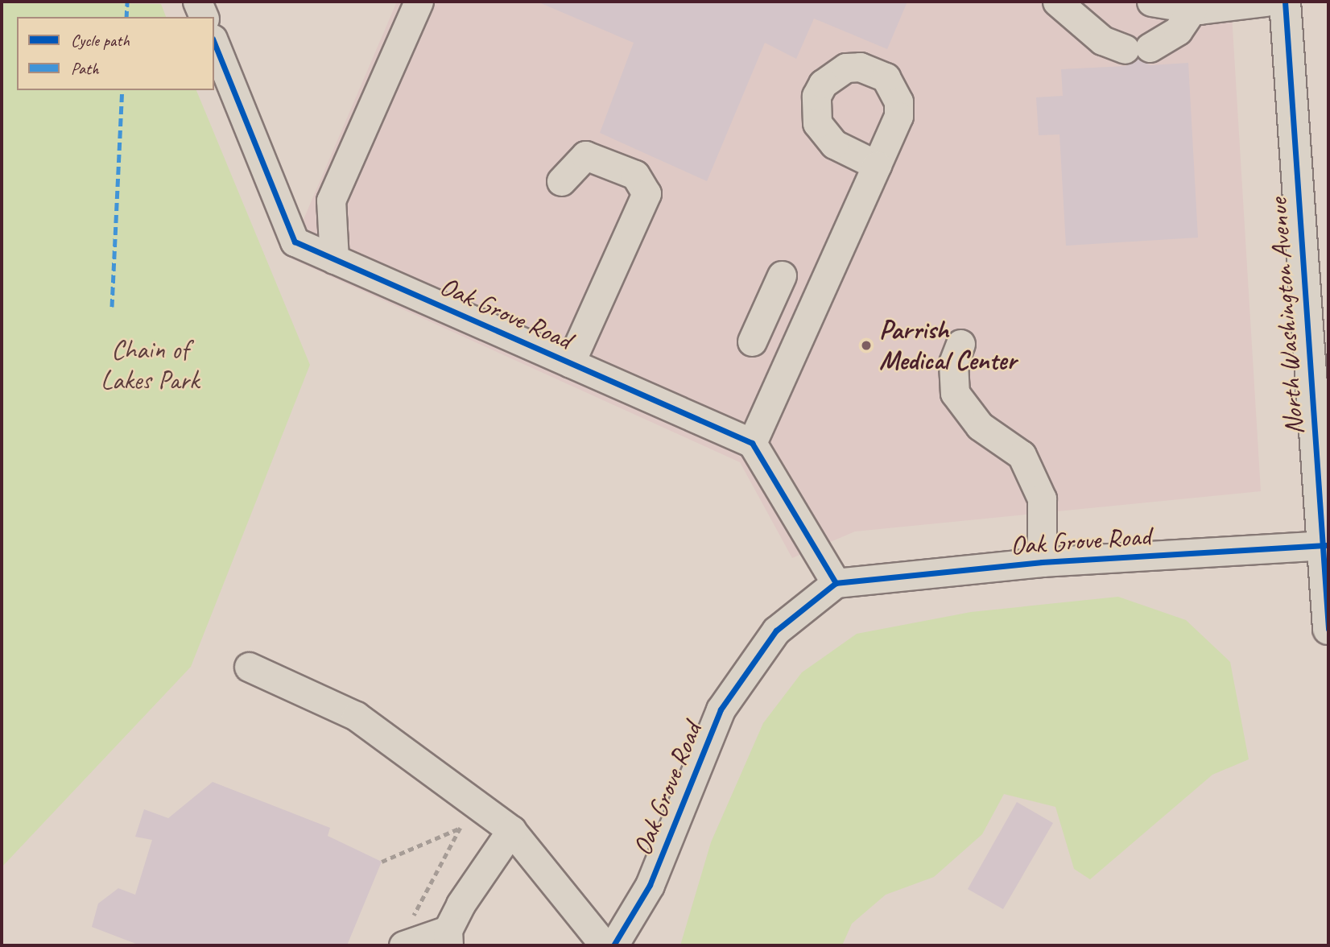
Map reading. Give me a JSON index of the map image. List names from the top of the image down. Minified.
{"streets":{"main road":["North Washington Avenue"],"street":["Oak Grove Road"]},"crossings":[["Oak Grove Road","North Washington Avenue"]],"parks":["Chain of Lakes Park"],"places":["Parrish Medical Center"],"legend":["Cycle path","Path"]}
